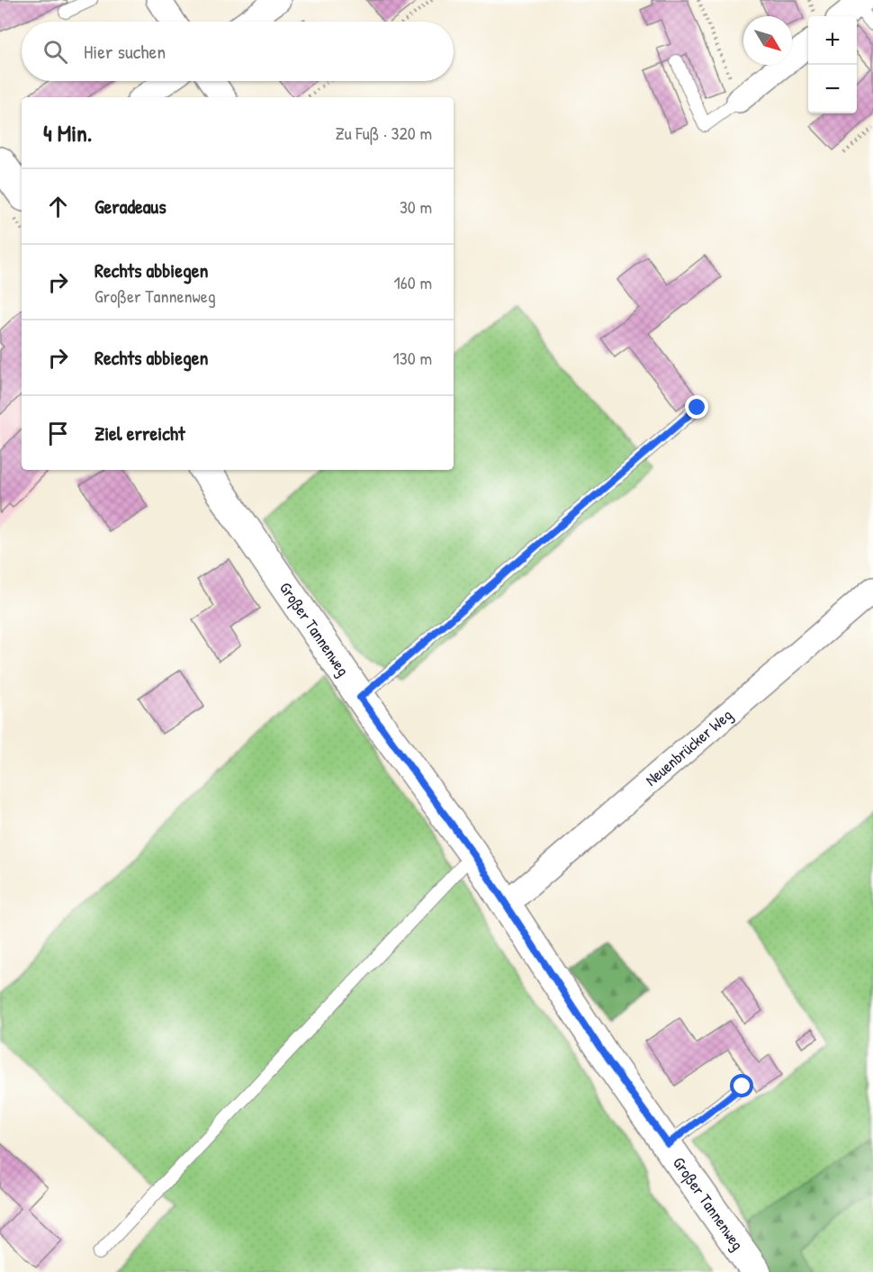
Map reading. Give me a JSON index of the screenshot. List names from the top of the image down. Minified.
{"streets":{"street":["Großer Tannenweg","Neuenbrücker Weg"]},"crossings":[["Großer Tannenweg","Neuenbrücker Weg"]],"north":"bottom right","page":{"map_buttons":["+","−"],"search":"Hier suchen","heading":["4 Min.","Zu Fuß · 320 m"],"list":[["Geradeaus","30 m"],["Rechts abbiegen","Großer Tannenweg","160 m"],["Rechts abbiegen","130 m"],"Ziel erreicht"]}}
